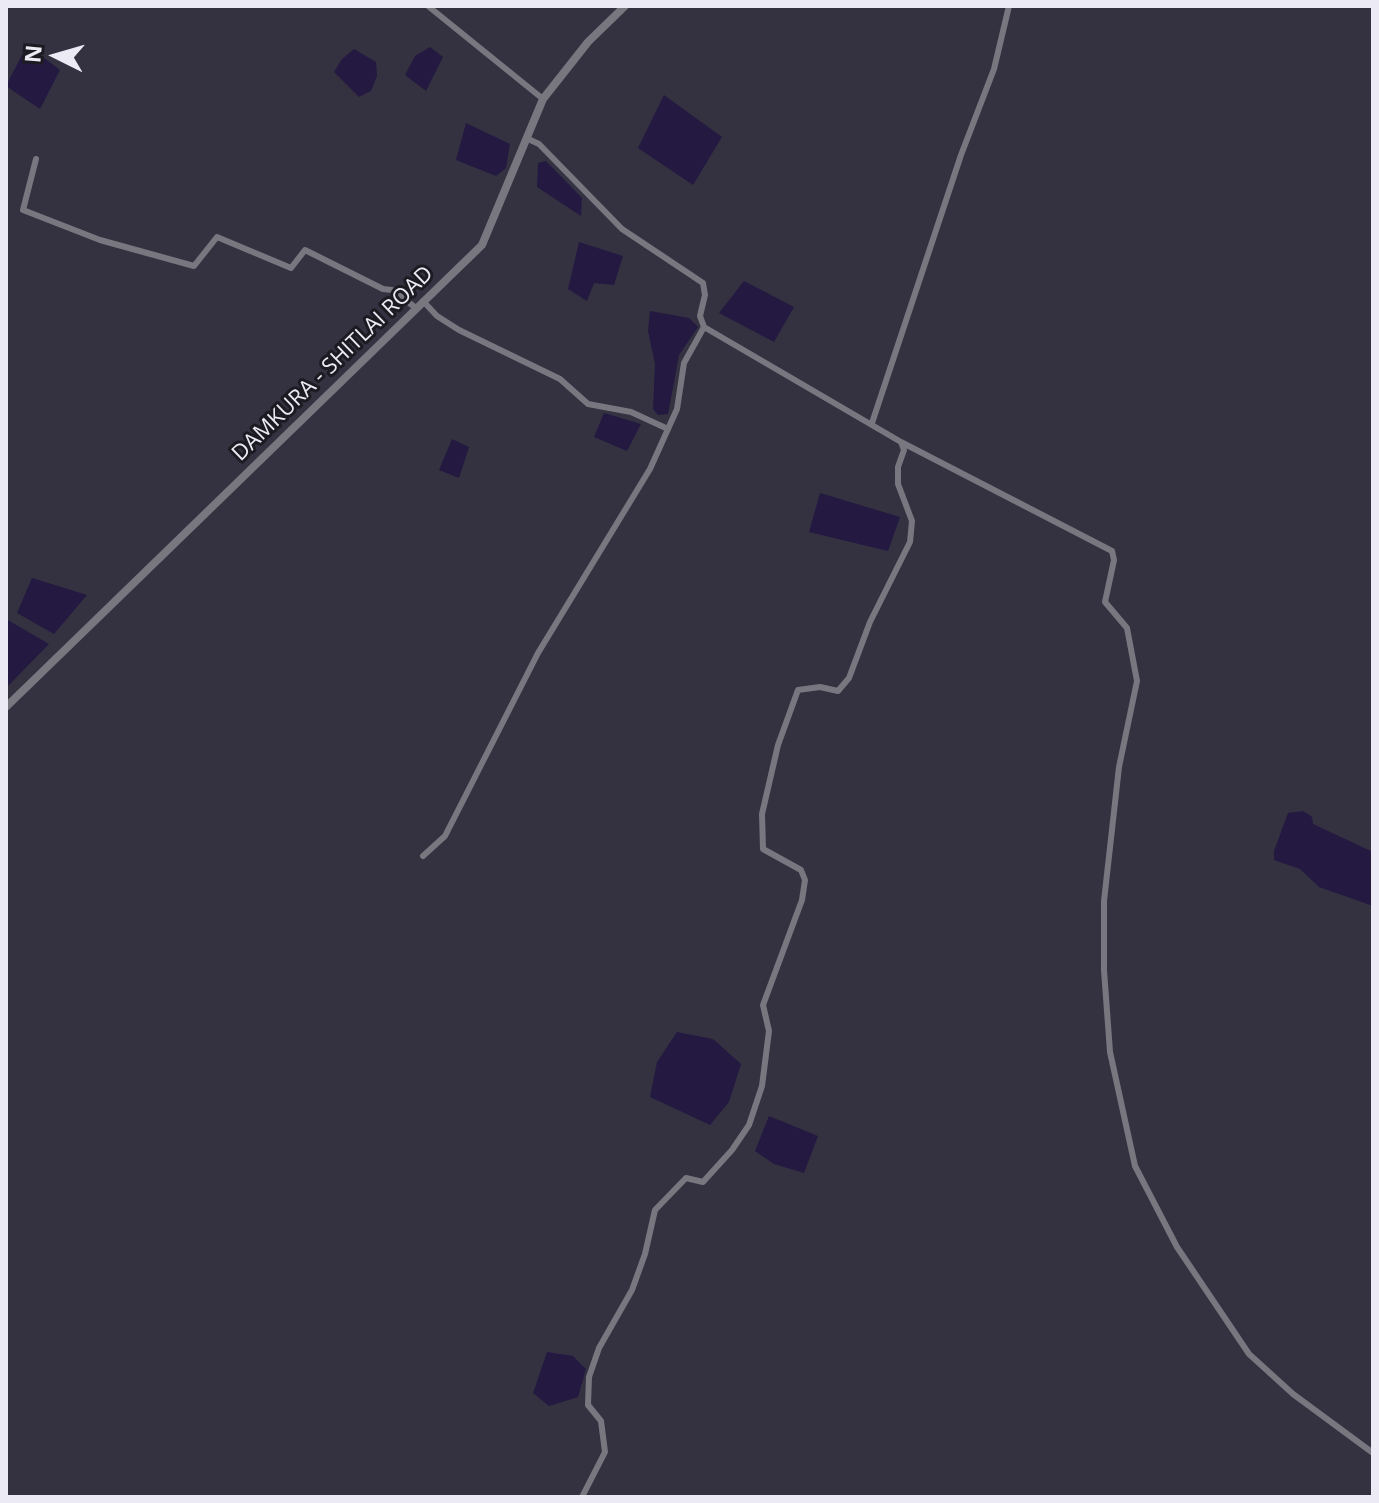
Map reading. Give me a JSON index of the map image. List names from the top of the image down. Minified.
{"streets":{"street":["DAMKURA - SHITLAI ROAD"]},"north":"left"}
